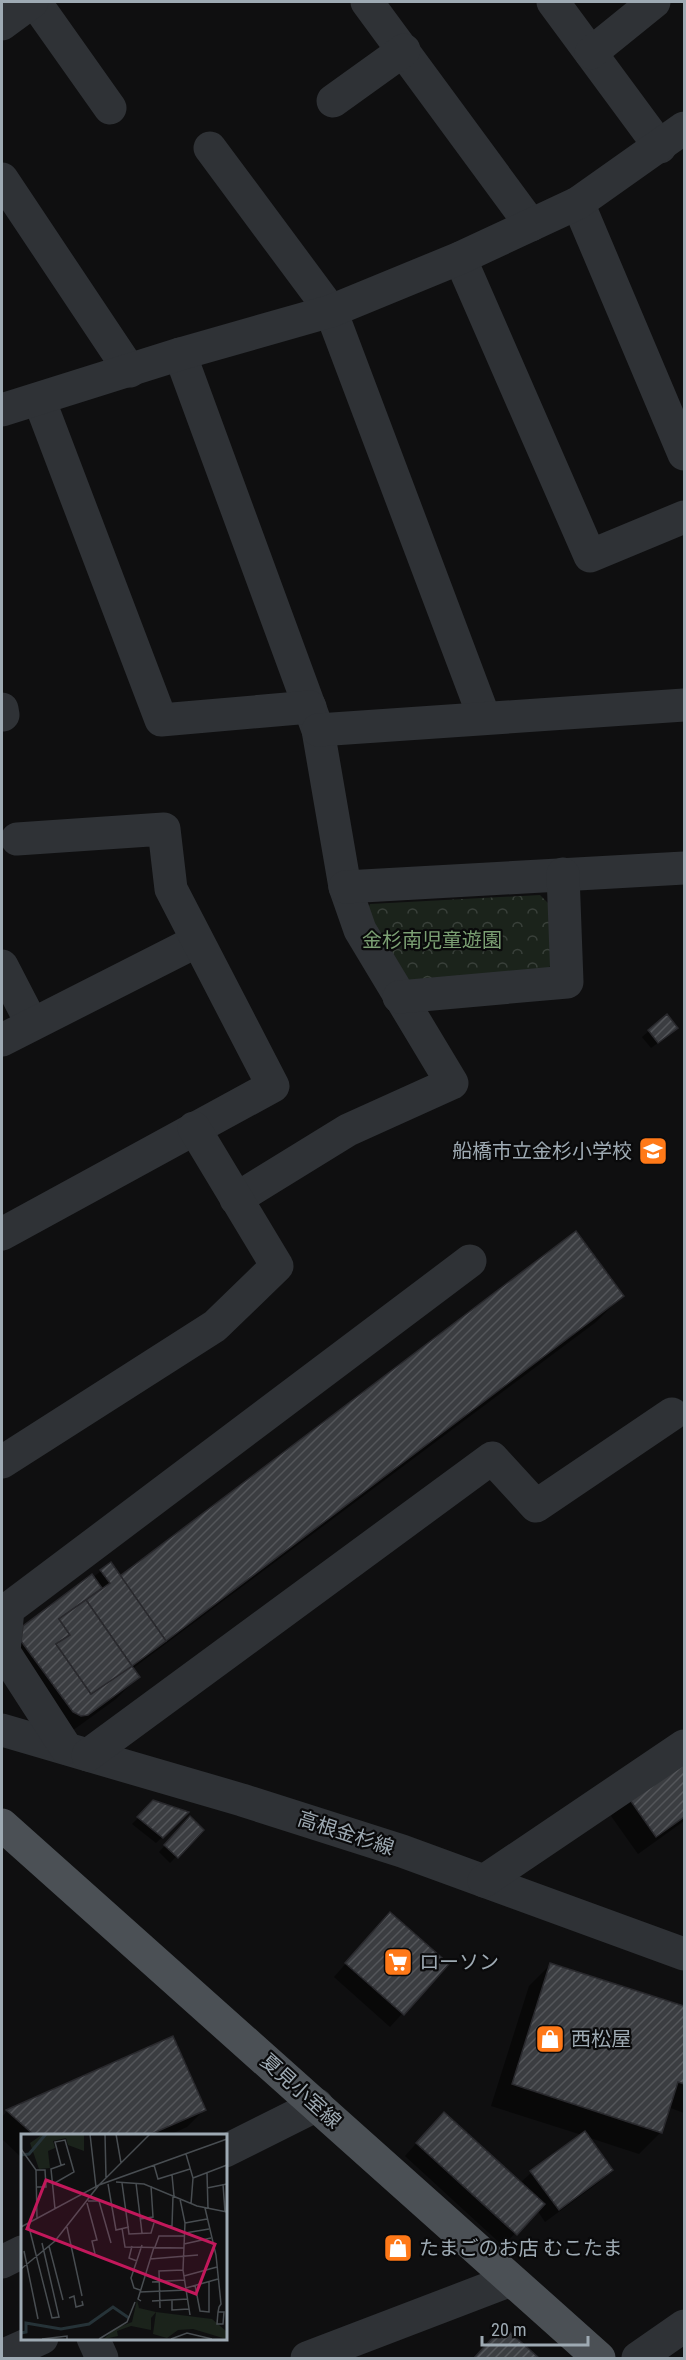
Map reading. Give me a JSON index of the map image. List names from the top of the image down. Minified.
{"streets":{"main road":["夏見小室線"],"street":["高根金杉線"]},"parks":["金杉南児童遊園"],"places":{"school or university":["船橋市立金杉小学校"],"supermarket":["ローソン"],"shop":["西松屋","たまごのお店 むこたま"]},"scale_bar":"20 m"}
